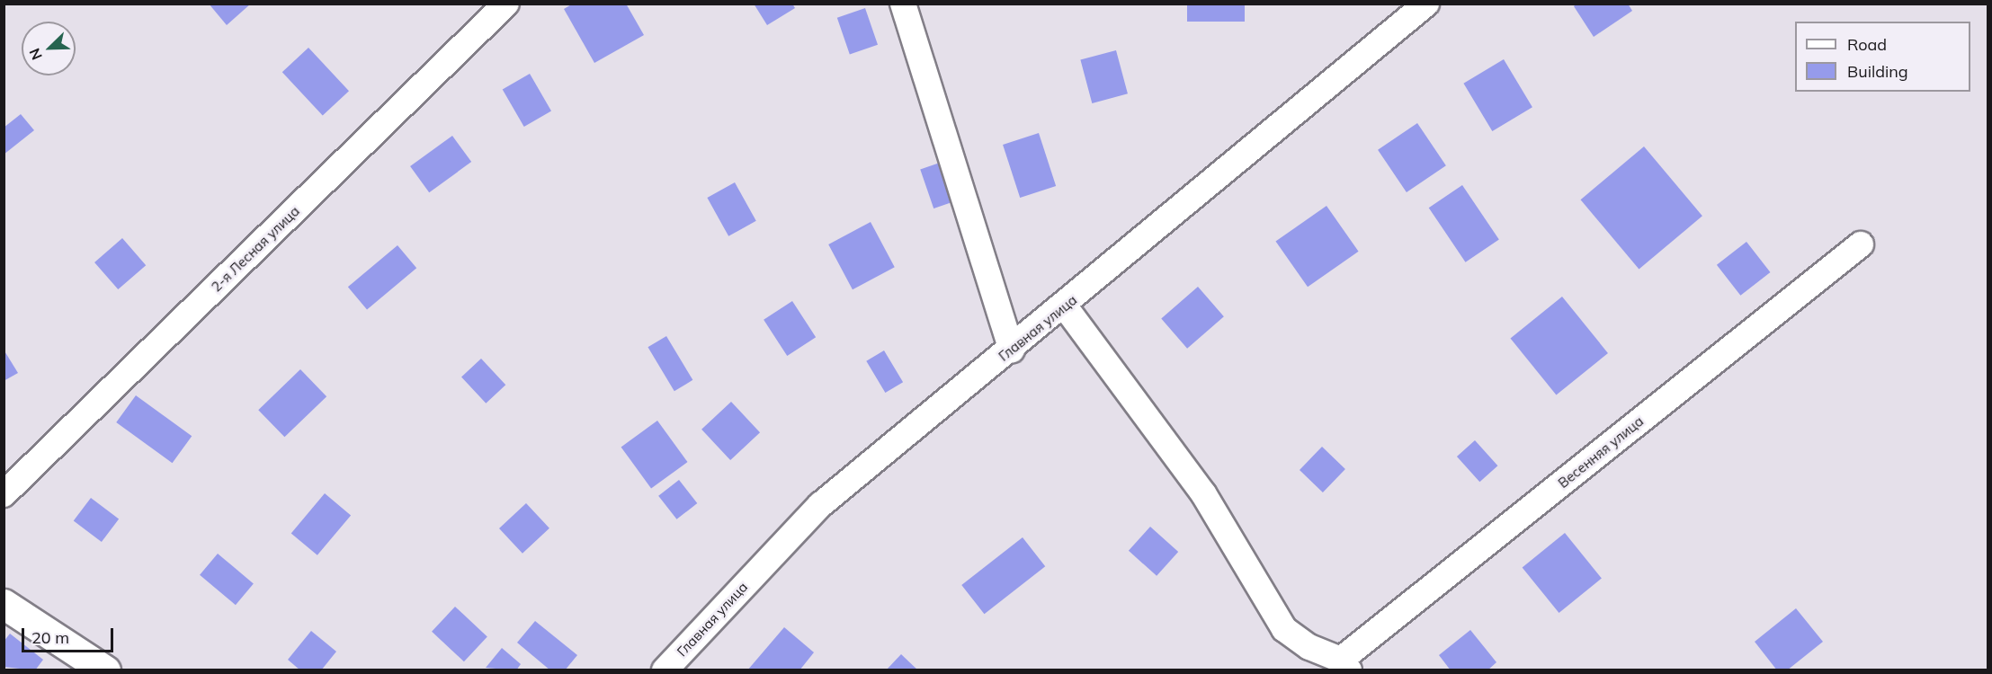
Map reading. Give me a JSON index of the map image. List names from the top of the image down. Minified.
{"streets":{"street":["2-я Лесная улица","Главная улица","Весенняя улица"]},"legend":["Road","Building"],"scale_bar":"20 m","north":"bottom left"}
